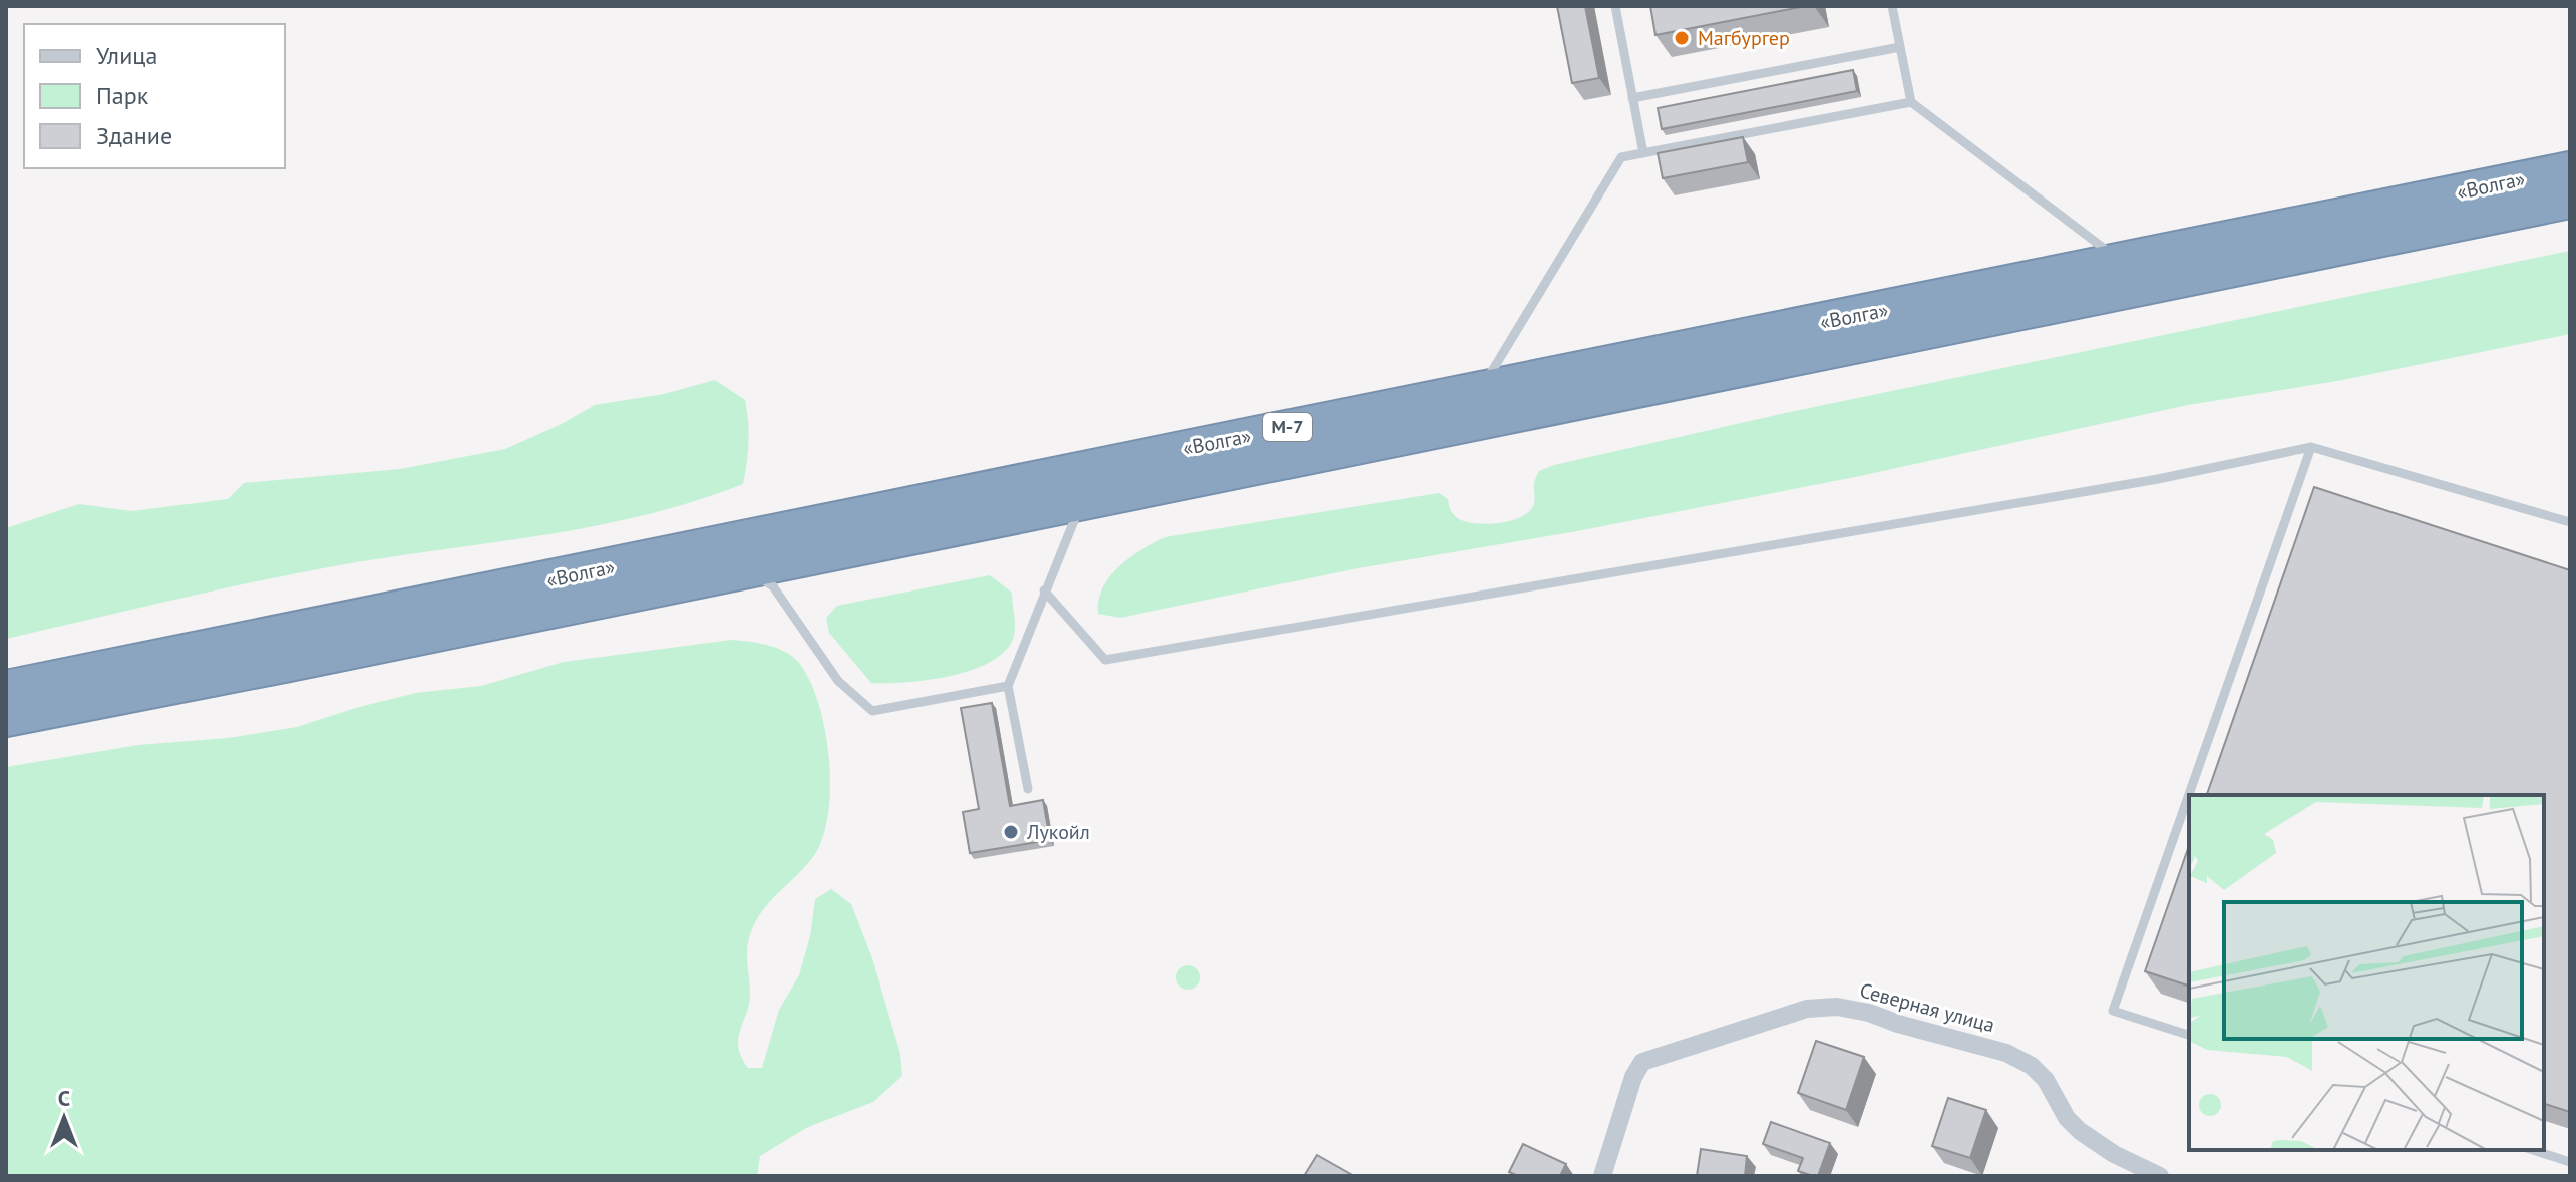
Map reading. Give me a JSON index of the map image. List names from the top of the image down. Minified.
{"streets":{"highway":["«Волга»","М-7"],"street":["Северная улица"]},"places":["Магбургер","Лукойл"],"legend":["Улица","Парк","Здание"],"north":"top"}
